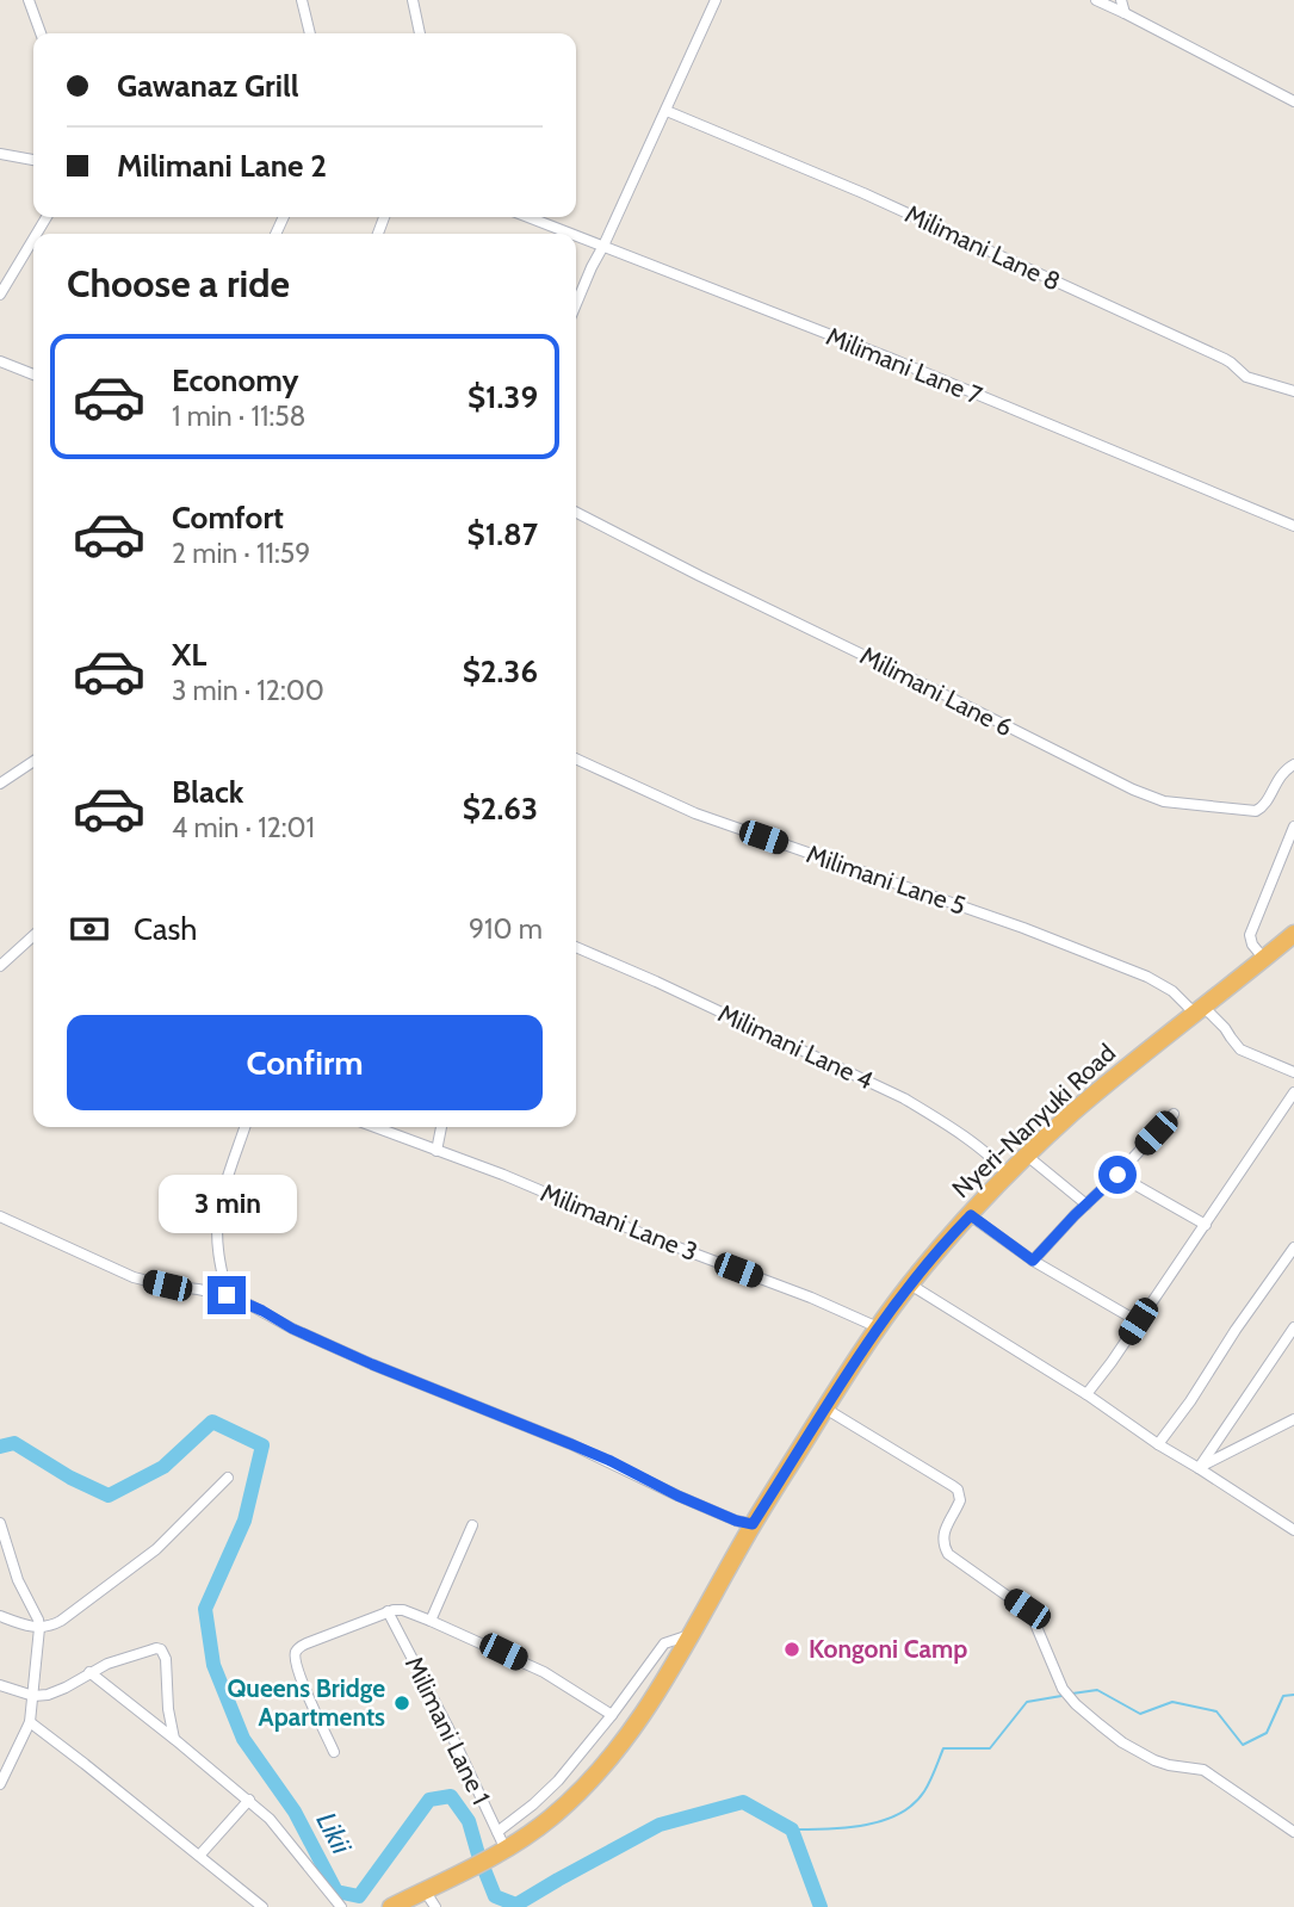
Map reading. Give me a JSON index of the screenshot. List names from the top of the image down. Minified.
{"streets":{"highway":["Nyeri-Nanyuki Road"],"street":["Milimani Lane 8","Milimani Lane 7","Milimani Lane 6","Milimani Lane 5","Milimani Lane 4","Milimani Lane 3","Milimani Lane 1"]},"crossings":[["Milimani Lane 5","Nyeri-Nanyuki Road"],["Milimani Lane 4","Nyeri-Nanyuki Road"],["Nyeri-Nanyuki Road","Milimani Lane 3"],["Nyeri-Nanyuki Road","Milimani Lane 1"]],"water":["Likii"],"places":["Kongoni Camp","Queens Bridge Apartments"],"page":{"banner":["Gawanaz Grill","Milimani Lane 2"],"heading":"Choose a ride","list":[{"name":"Economy","note":"1 min · 11:58","value":"$1.39"},{"name":"Comfort","note":"2 min · 11:59","value":"$1.87"},{"name":"XL","note":"3 min · 12:00","value":"$2.36"},{"name":"Black","note":"4 min · 12:01","value":"$2.63"}],"pay":["Cash","910 m"],"buttons":"Confirm","bubble":"3 min"}}
